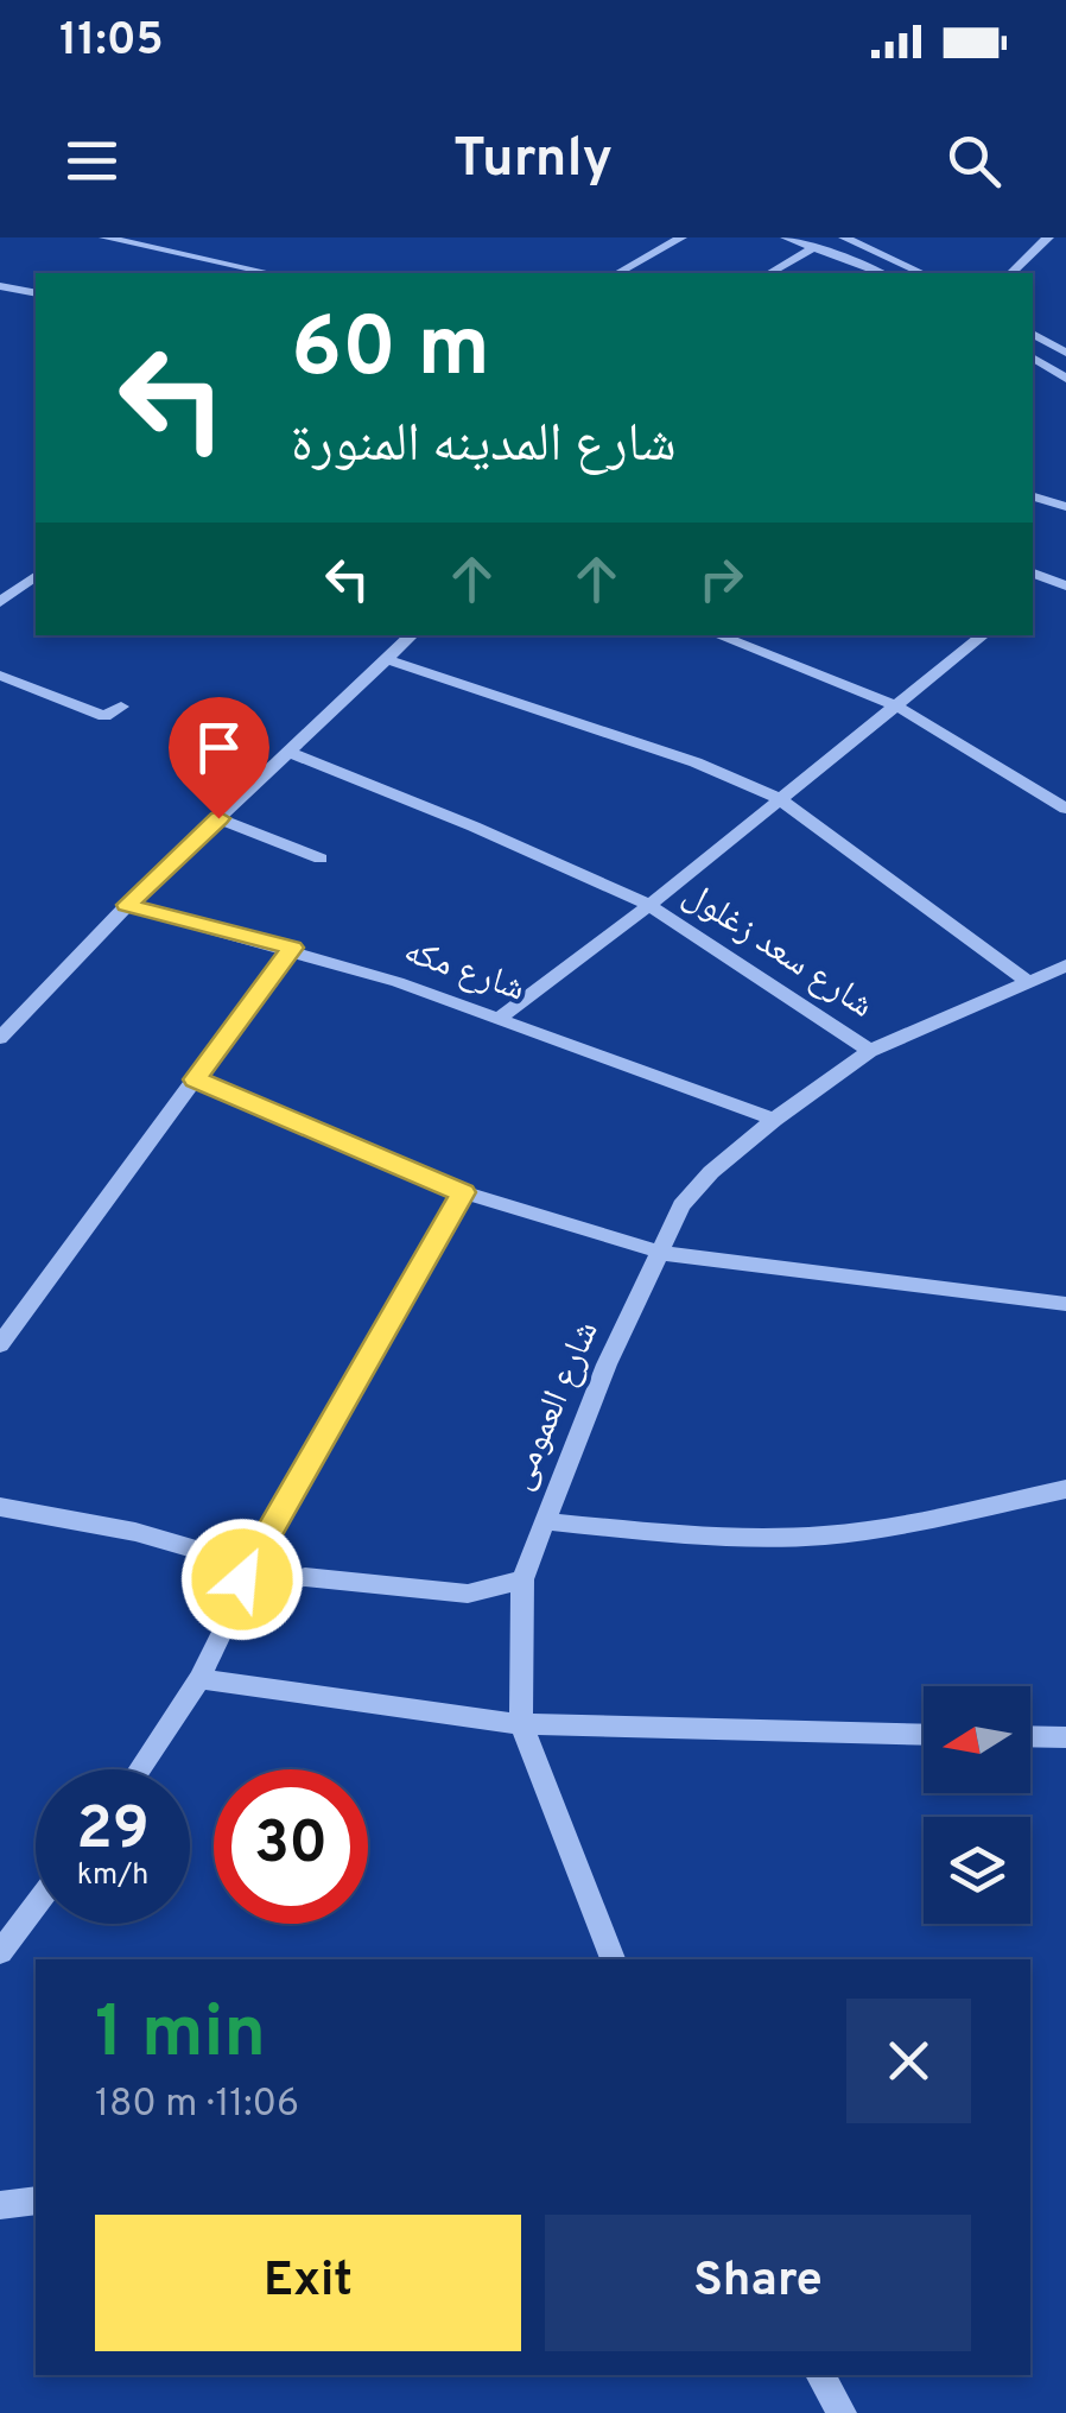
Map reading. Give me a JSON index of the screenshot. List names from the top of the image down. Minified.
{"streets":{"street":["شارع سعد زغلول","شارع مكه","شارع العمومى"]},"crossings":[["شارع سعد زغلول","شارع العمومى"],["شارع مكه","شارع العمومى"]],"north":"left","page":{"status":"11:05","header":"Turnly","turn":["60 m","شارع المدينه المنورة"],"speed":"29 km/h","limit":"30","heading":["1 min","180 m · 11:06"],"buttons":["Exit","Share"]}}
